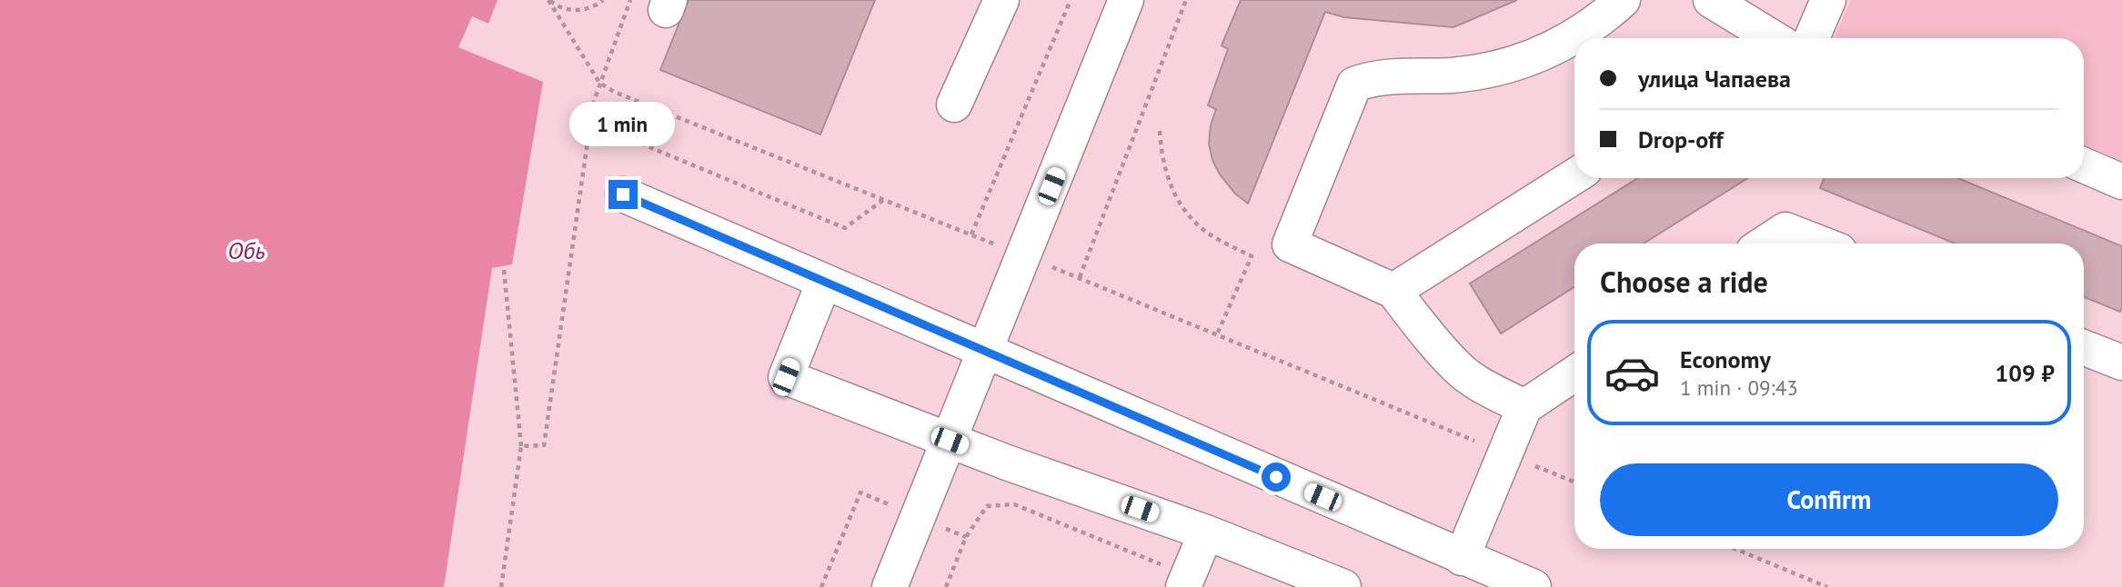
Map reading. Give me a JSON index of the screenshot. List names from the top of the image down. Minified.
{"water":["Обь"],"page":{"banner":["улица Чапаева","Drop-off"],"bubble":"1 min","heading":"Choose a ride","list":[{"name":"Economy","note":"1 min · 09:43","value":"109 ₽"}],"buttons":"Confirm"}}
